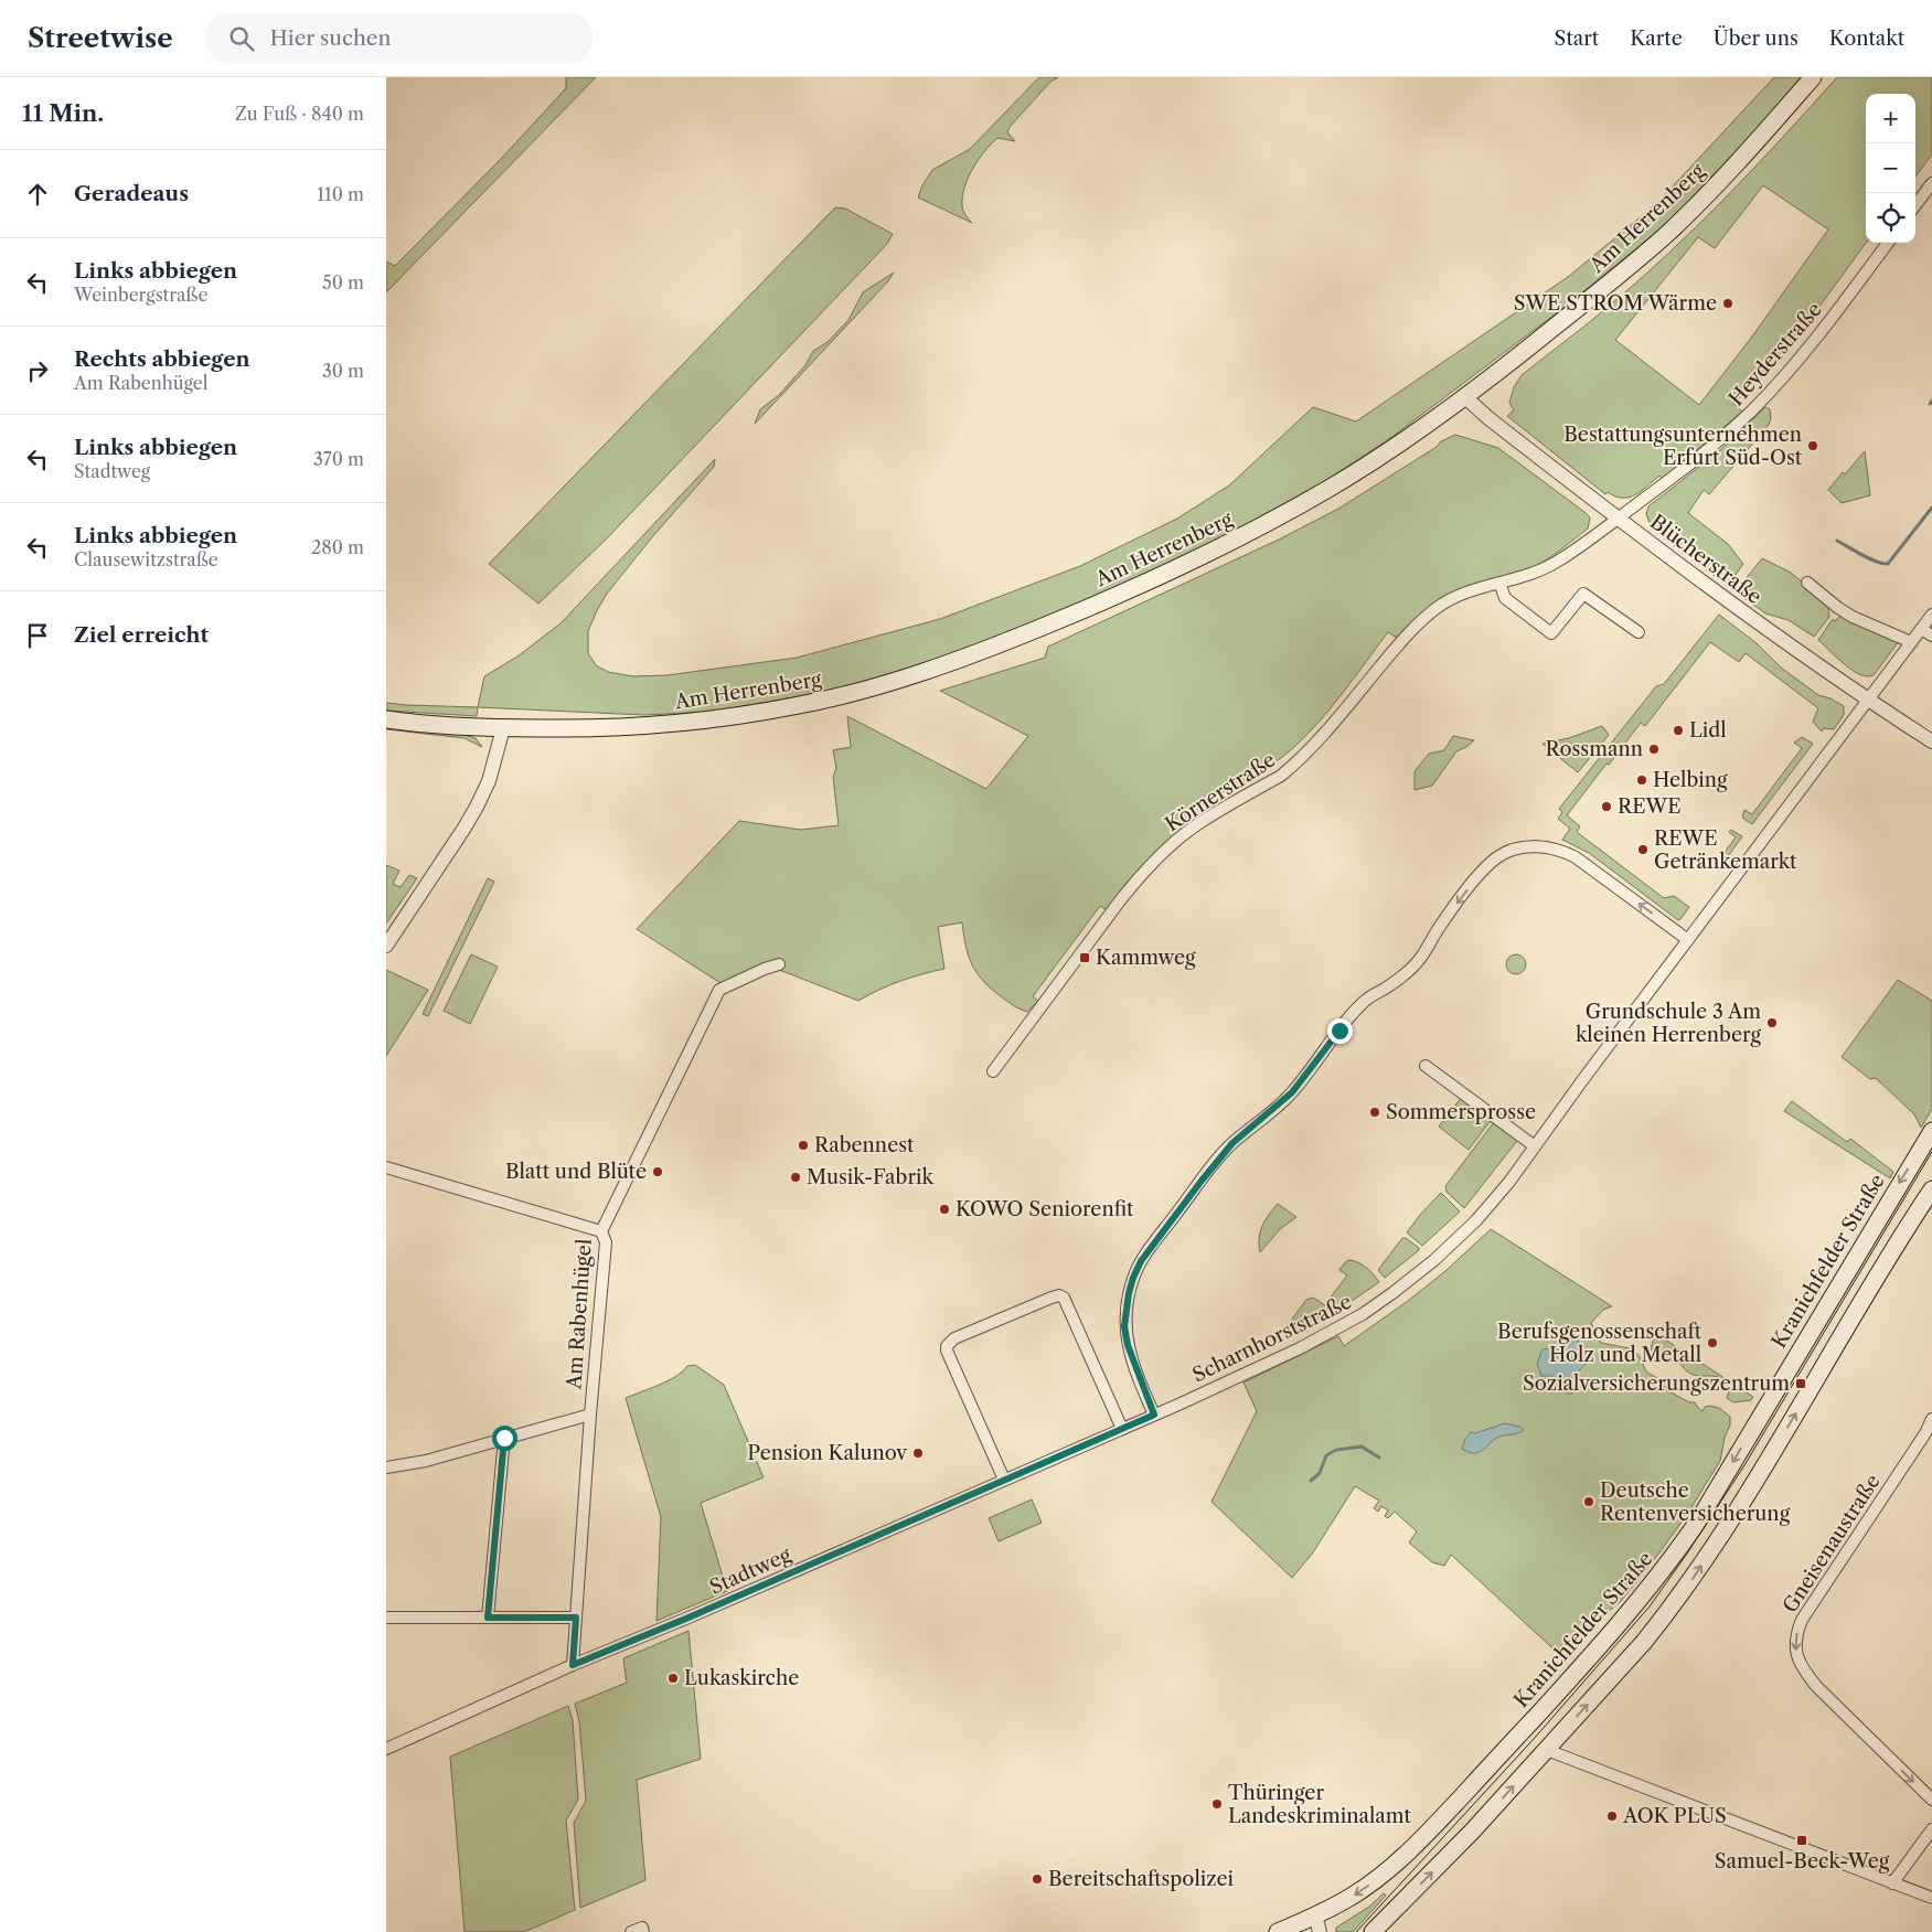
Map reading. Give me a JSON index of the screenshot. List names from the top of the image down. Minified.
{"streets":{"main road":["Am Herrenberg","Kranichfelder Straße"],"street":["Heyderstraße","Blücherstraße","Körnerstraße","Am Rabenhügel","Scharnhorststraße","Gneisenaustraße","Stadtweg"]},"crossings":[["Am Herrenberg","Blücherstraße"],["Heyderstraße","Blücherstraße"],["Heyderstraße","Körnerstraße"],["Blücherstraße","Körnerstraße"],["Blücherstraße","Scharnhorststraße"],["Am Rabenhügel","Stadtweg"],["Scharnhorststraße","Stadtweg"]],"places":{"other":["SWE STROM Wärme","Bestattungsunternehmen Erfurt Süd-Ost","Lidl","Rossmann","Helbing","REWE","REWE Getränkemarkt","Grundschule 3 Am kleinen Herrenberg","Sommersprosse","Rabennest","Blatt und Blüte","Musik-Fabrik","KOWO Seniorenfit","Berufsgenossenschaft Holz und Metall","Pension Kalunov","Deutsche Rentenversicherung","Lukaskirche","Thüringer Landeskriminalamt","AOK PLUS","Bereitschaftspolizei"],"transit":["Kammweg","Sozialversicherungszentrum","Samuel-Beck-Weg"]},"page":{"header":"Streetwise","search":"Hier suchen","nav":["Start","Karte","Über uns","Kontakt"],"heading":["11 Min.","Zu Fuß · 840 m"],"map_buttons":["+","−"],"list":[["Geradeaus","110 m"],["Links abbiegen","Weinbergstraße","50 m"],["Rechts abbiegen","Am Rabenhügel","30 m"],["Links abbiegen","Stadtweg","370 m"],["Links abbiegen","Clausewitzstraße","280 m"],"Ziel erreicht"]}}
